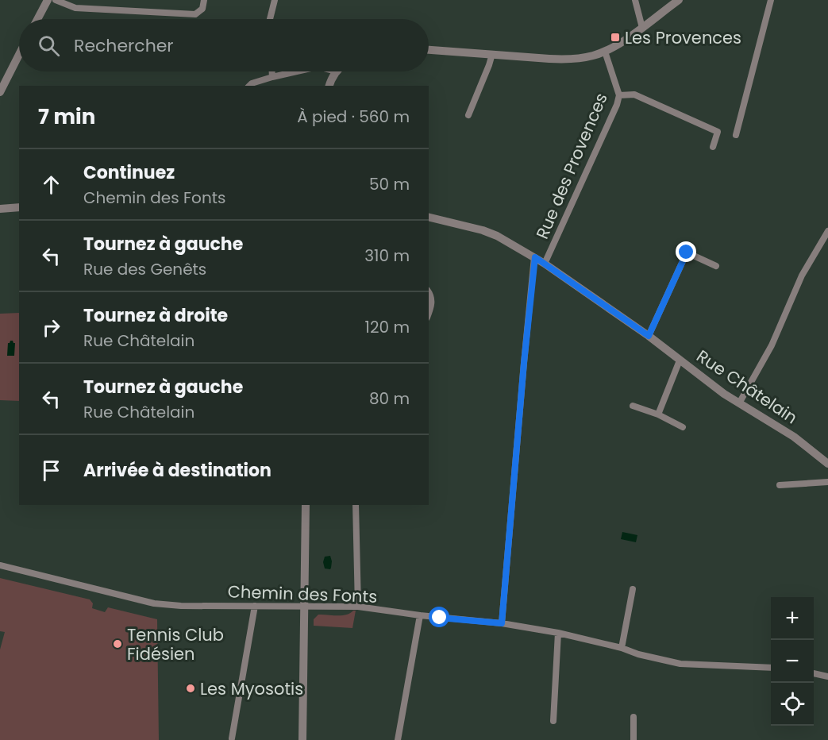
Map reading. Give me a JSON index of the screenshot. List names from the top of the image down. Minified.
{"streets":{"street":["Rue des Provences","Rue Châtelain","Chemin des Fonts"]},"crossings":[["Rue des Provences","Rue Châtelain"]],"places":{"transit":["Les Provences"],"other":["Tennis Club Fidésien","Les Myosotis"]},"page":{"search":"Rechercher","heading":["7 min","À pied · 560 m"],"list":[["Continuez","Chemin des Fonts","50 m"],["Tournez à gauche","Rue des Genêts","310 m"],["Tournez à droite","Rue Châtelain","120 m"],["Tournez à gauche","Rue Châtelain","80 m"],"Arrivée à destination"],"map_buttons":["+","−"]}}
